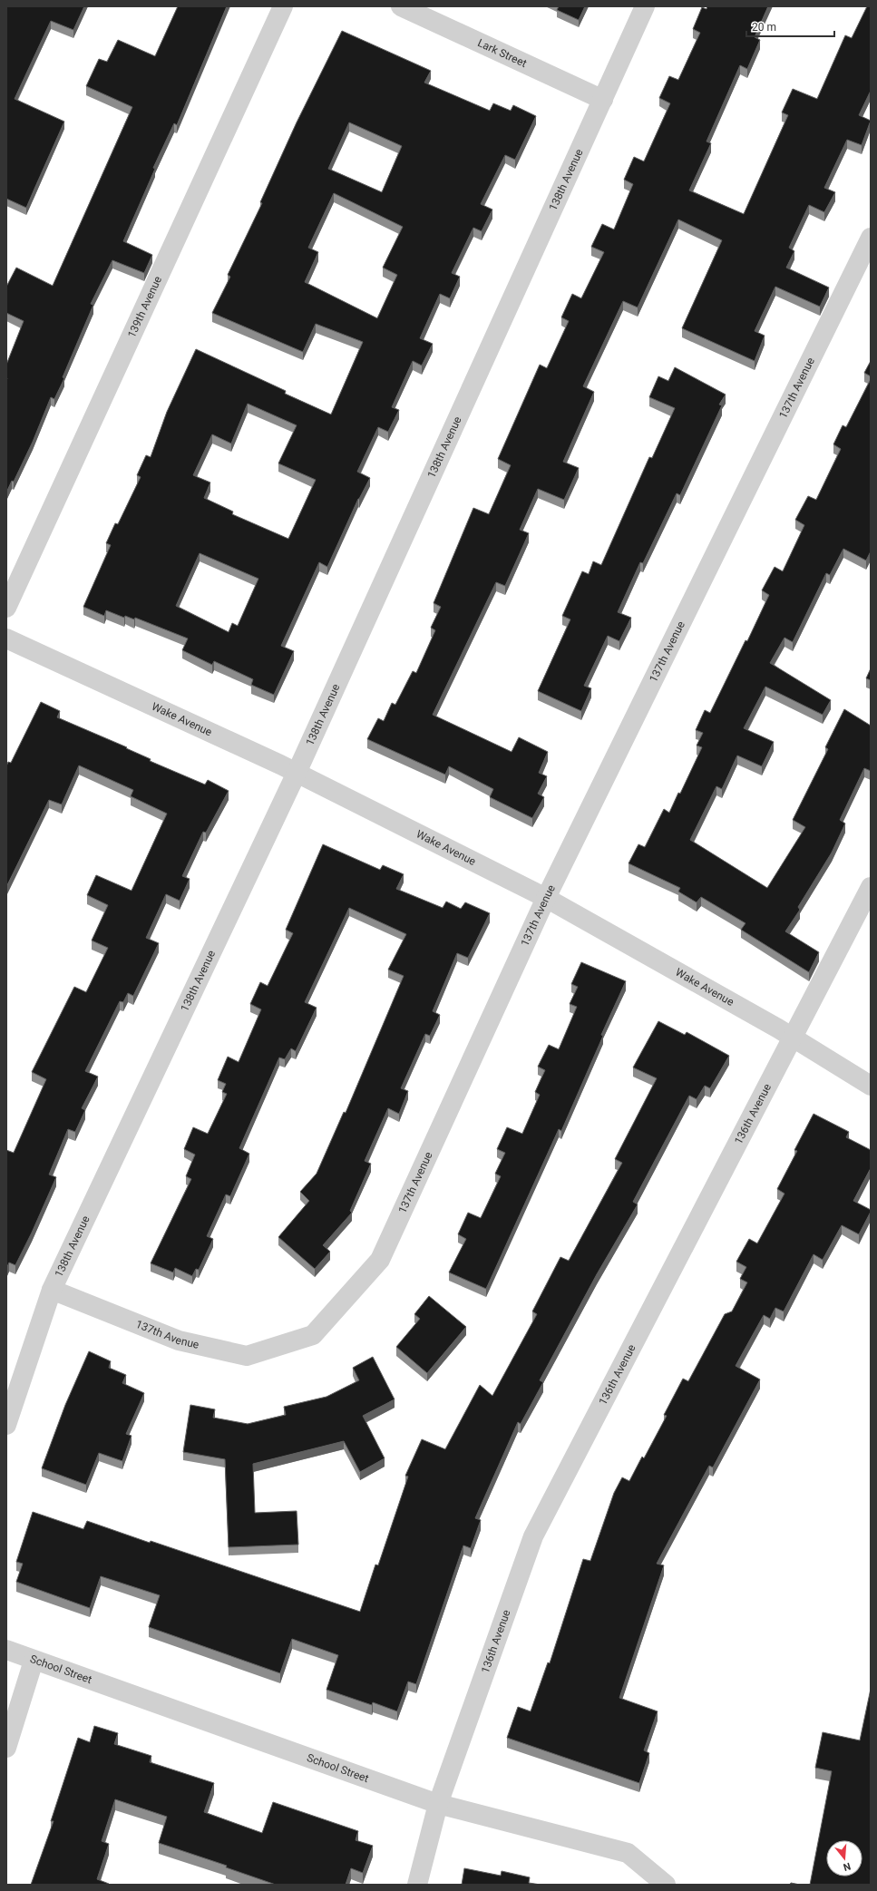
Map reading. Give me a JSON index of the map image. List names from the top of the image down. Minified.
{"streets":{"street":["Lark Street","138th Avenue","139th Avenue","137th Avenue","Wake Avenue","136th Avenue","School Street"]},"crossings":[["Lark Street","138th Avenue"],["138th Avenue","137th Avenue"],["138th Avenue","Wake Avenue"],["137th Avenue","Wake Avenue"],["Wake Avenue","136th Avenue"],["136th Avenue","School Street"]],"scale_bar":"20 m","north":"bottom"}
